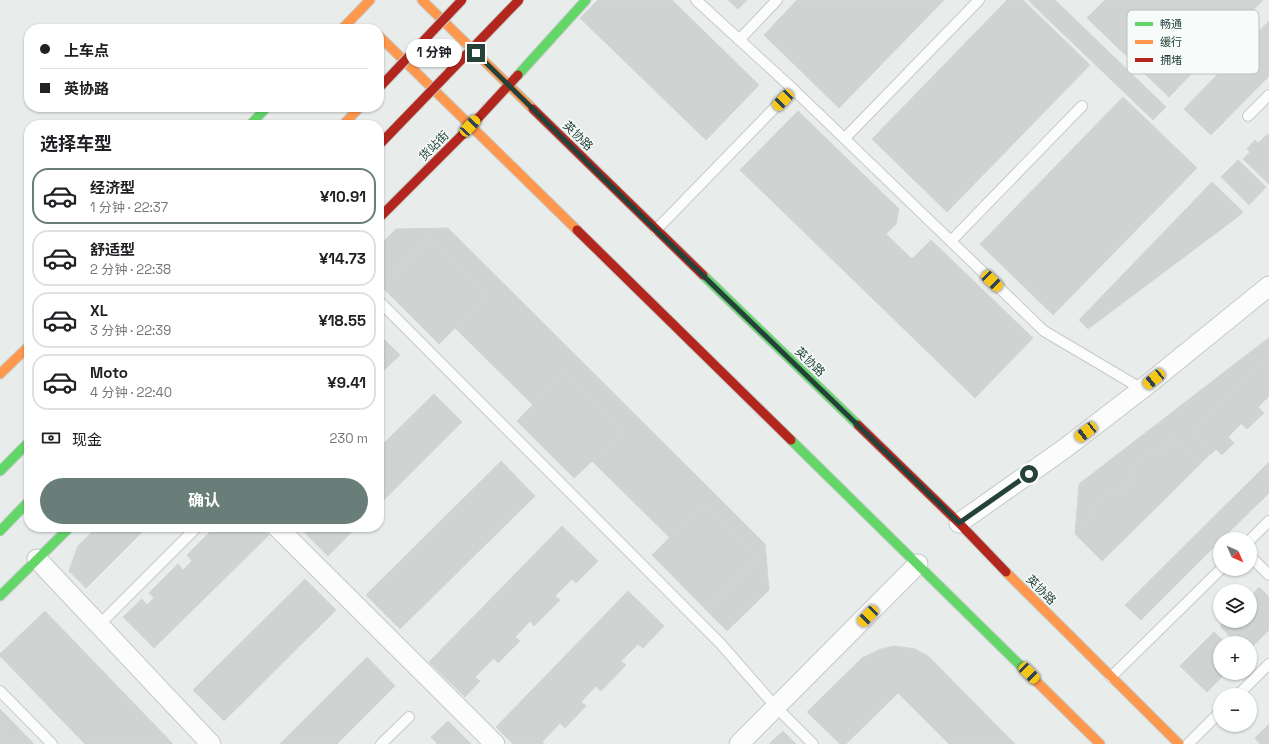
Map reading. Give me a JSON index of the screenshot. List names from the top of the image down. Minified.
{"streets":{"main road":["英协路","货站街"]},"crossings":[["英协路","货站街"]],"legend":["畅通","缓行","拥堵"],"north":"bottom right","page":{"banner":["上车点","英协路"],"bubble":"1 分钟","heading":"选择车型","list":[{"name":"经济型","note":"1 分钟 · 22:37","value":"¥10.91"},{"name":"舒适型","note":"2 分钟 · 22:38","value":"¥14.73"},{"name":"XL","note":"3 分钟 · 22:39","value":"¥18.55"},{"name":"Moto","note":"4 分钟 · 22:40","value":"¥9.41"}],"pay":["现金","230 m"],"buttons":"确认","map_buttons":["+","−"]}}
